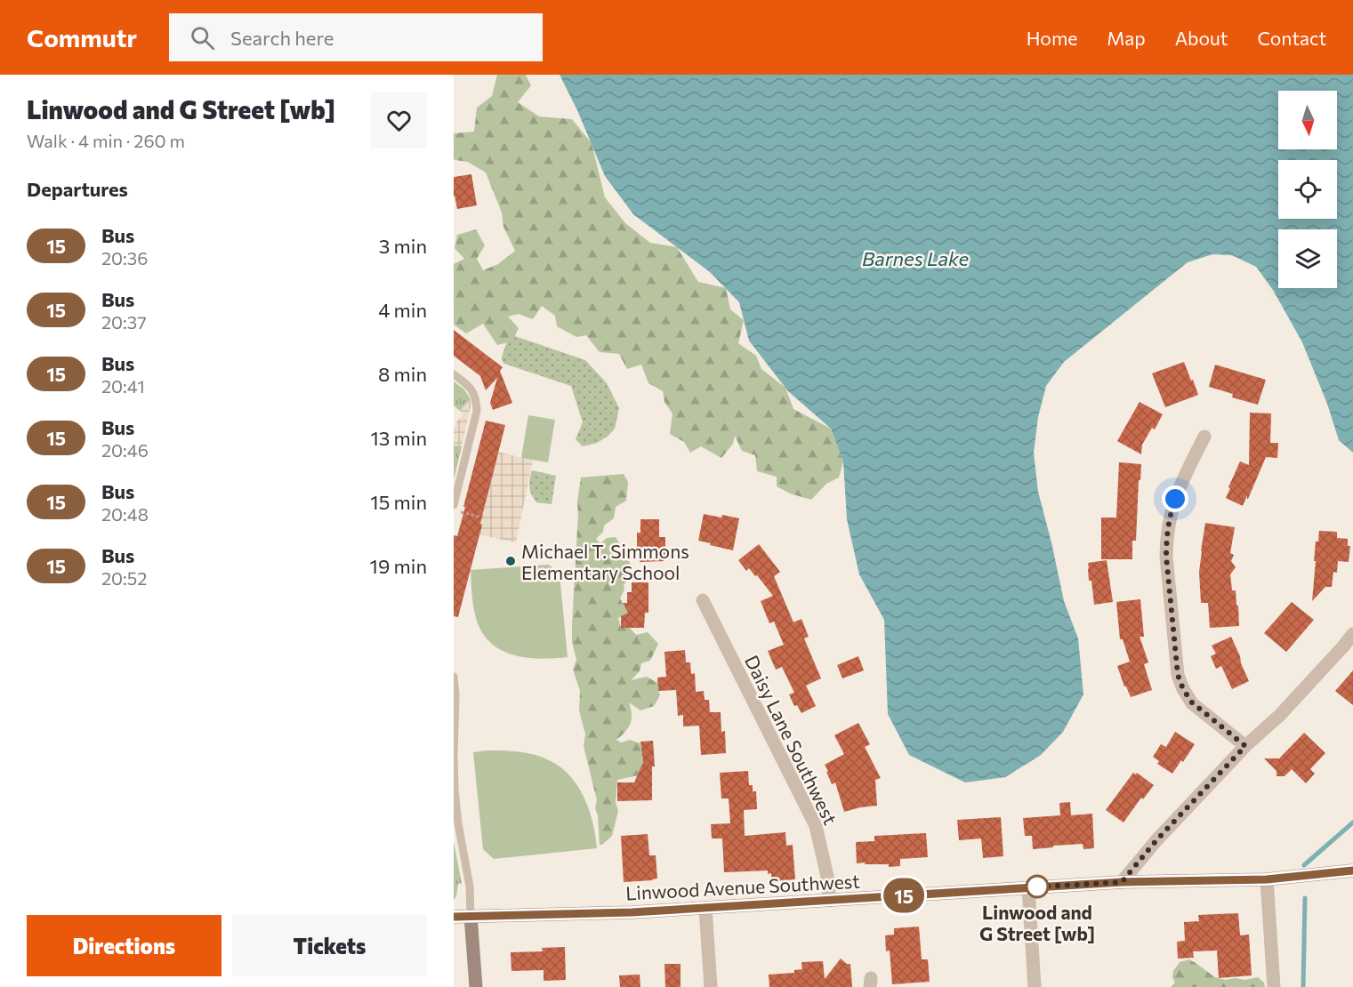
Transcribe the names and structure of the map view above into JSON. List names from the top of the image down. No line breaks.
{"streets":{"street":["Daisy Lane Southwest","Linwood Avenue Southwest"]},"crossings":[["Daisy Lane Southwest","Linwood Avenue Southwest"]],"water":["Barnes Lake"],"places":["Michael T. Simmons Elementary School","Linwood and G Street [wb]"],"lines":["bus line 15"],"north":"bottom","page":{"header":"Commutr","search":"Search here","nav":["Home","Map","About","Contact"],"heading":[["Linwood and G Street [wb]","Walk · 4 min · 260 m"],"Departures"],"on_map":"15","list":[{"mark":"15","name":"Bus","note":"20:36","value":"3 min"},{"mark":"15","name":"Bus","note":"20:37","value":"4 min"},{"mark":"15","name":"Bus","note":"20:41","value":"8 min"},{"mark":"15","name":"Bus","note":"20:46","value":"13 min"},{"mark":"15","name":"Bus","note":"20:48","value":"15 min"},{"mark":"15","name":"Bus","note":"20:52","value":"19 min"}],"buttons":["Directions","Tickets"]}}
